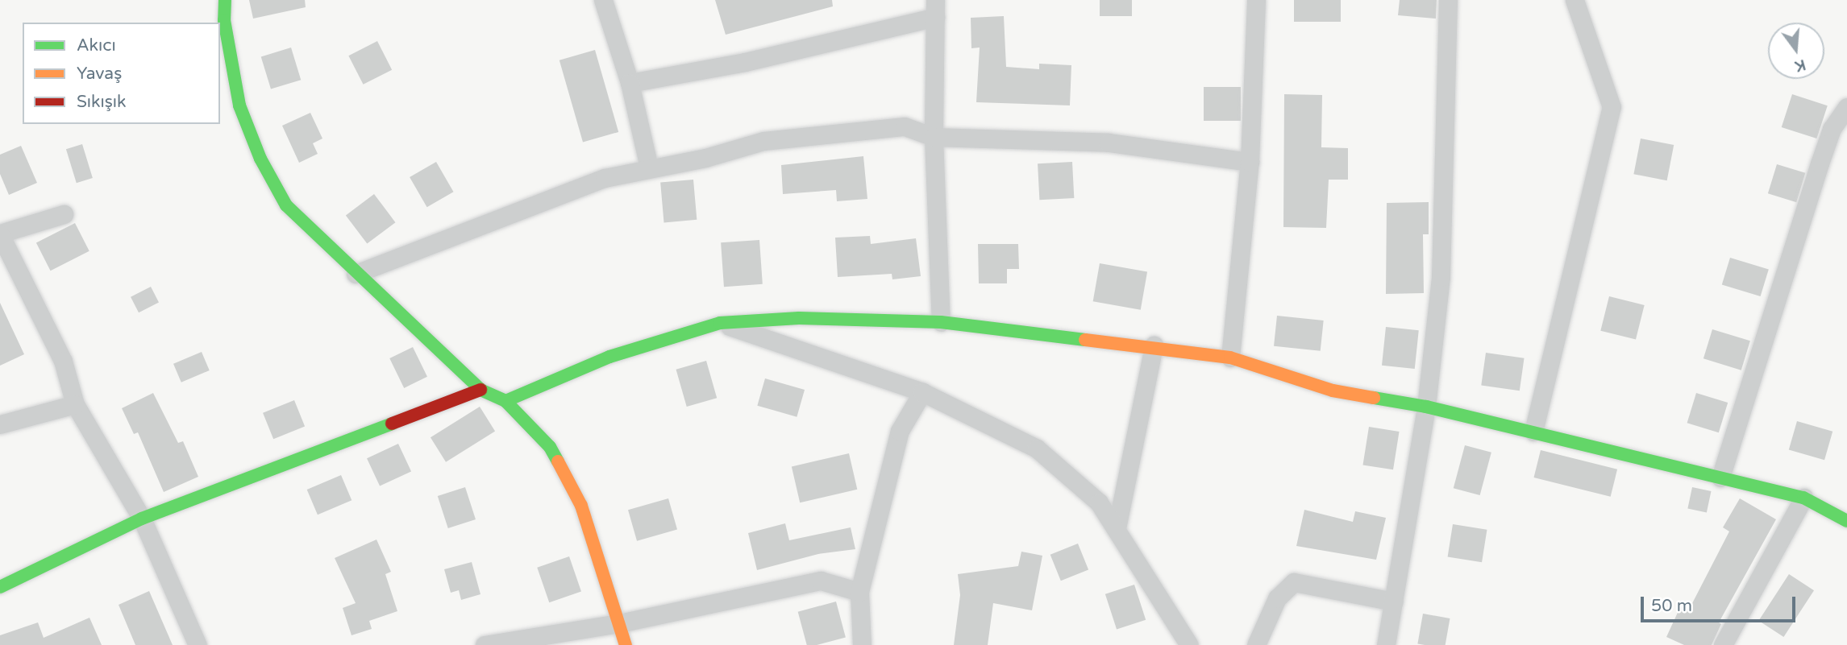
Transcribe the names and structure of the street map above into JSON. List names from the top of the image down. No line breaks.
{"legend":["Akıcı","Yavaş","Sıkışık"],"scale_bar":"50 m","north":"bottom"}
